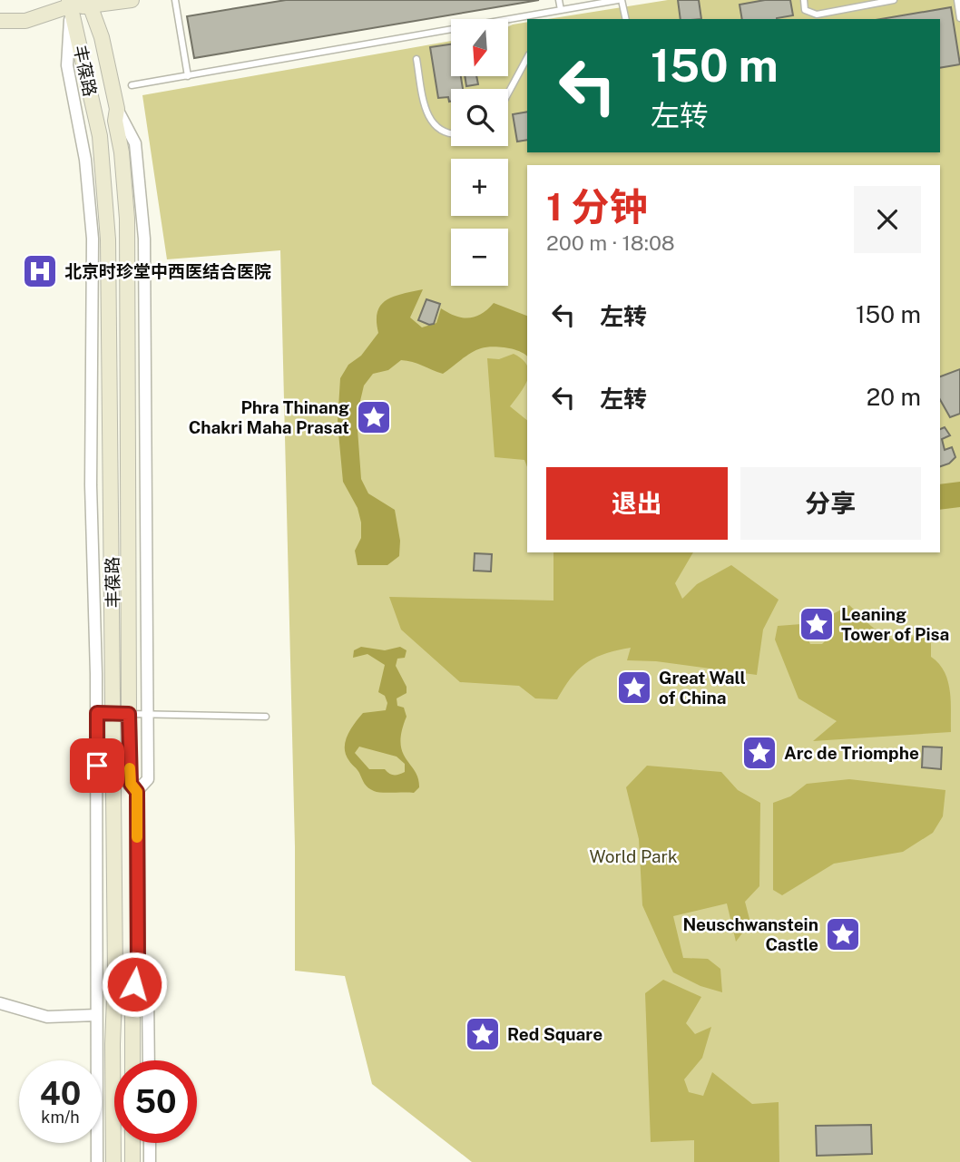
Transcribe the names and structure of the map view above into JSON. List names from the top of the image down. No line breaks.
{"streets":{"main road":["丰葆路"]},"parks":["World Park"],"places":{"hospital":["北京时珍堂中西医结合医院"],"place":["Phra Thinang Chakri Maha Prasat","Leaning Tower of Pisa","Great Wall of China","Arc de Triomphe","Neuschwanstein Castle","Red Square"]},"north":"bottom","page":{"map_buttons":["+","−"],"turn":["150 m","左转"],"heading":["1 分钟","200 m · 18:08"],"list":[{"name":"左转","value":"150 m"},{"name":"左转","value":"20 m"}],"buttons":["退出","分享"],"speed":"40 km/h","limit":"50"}}
